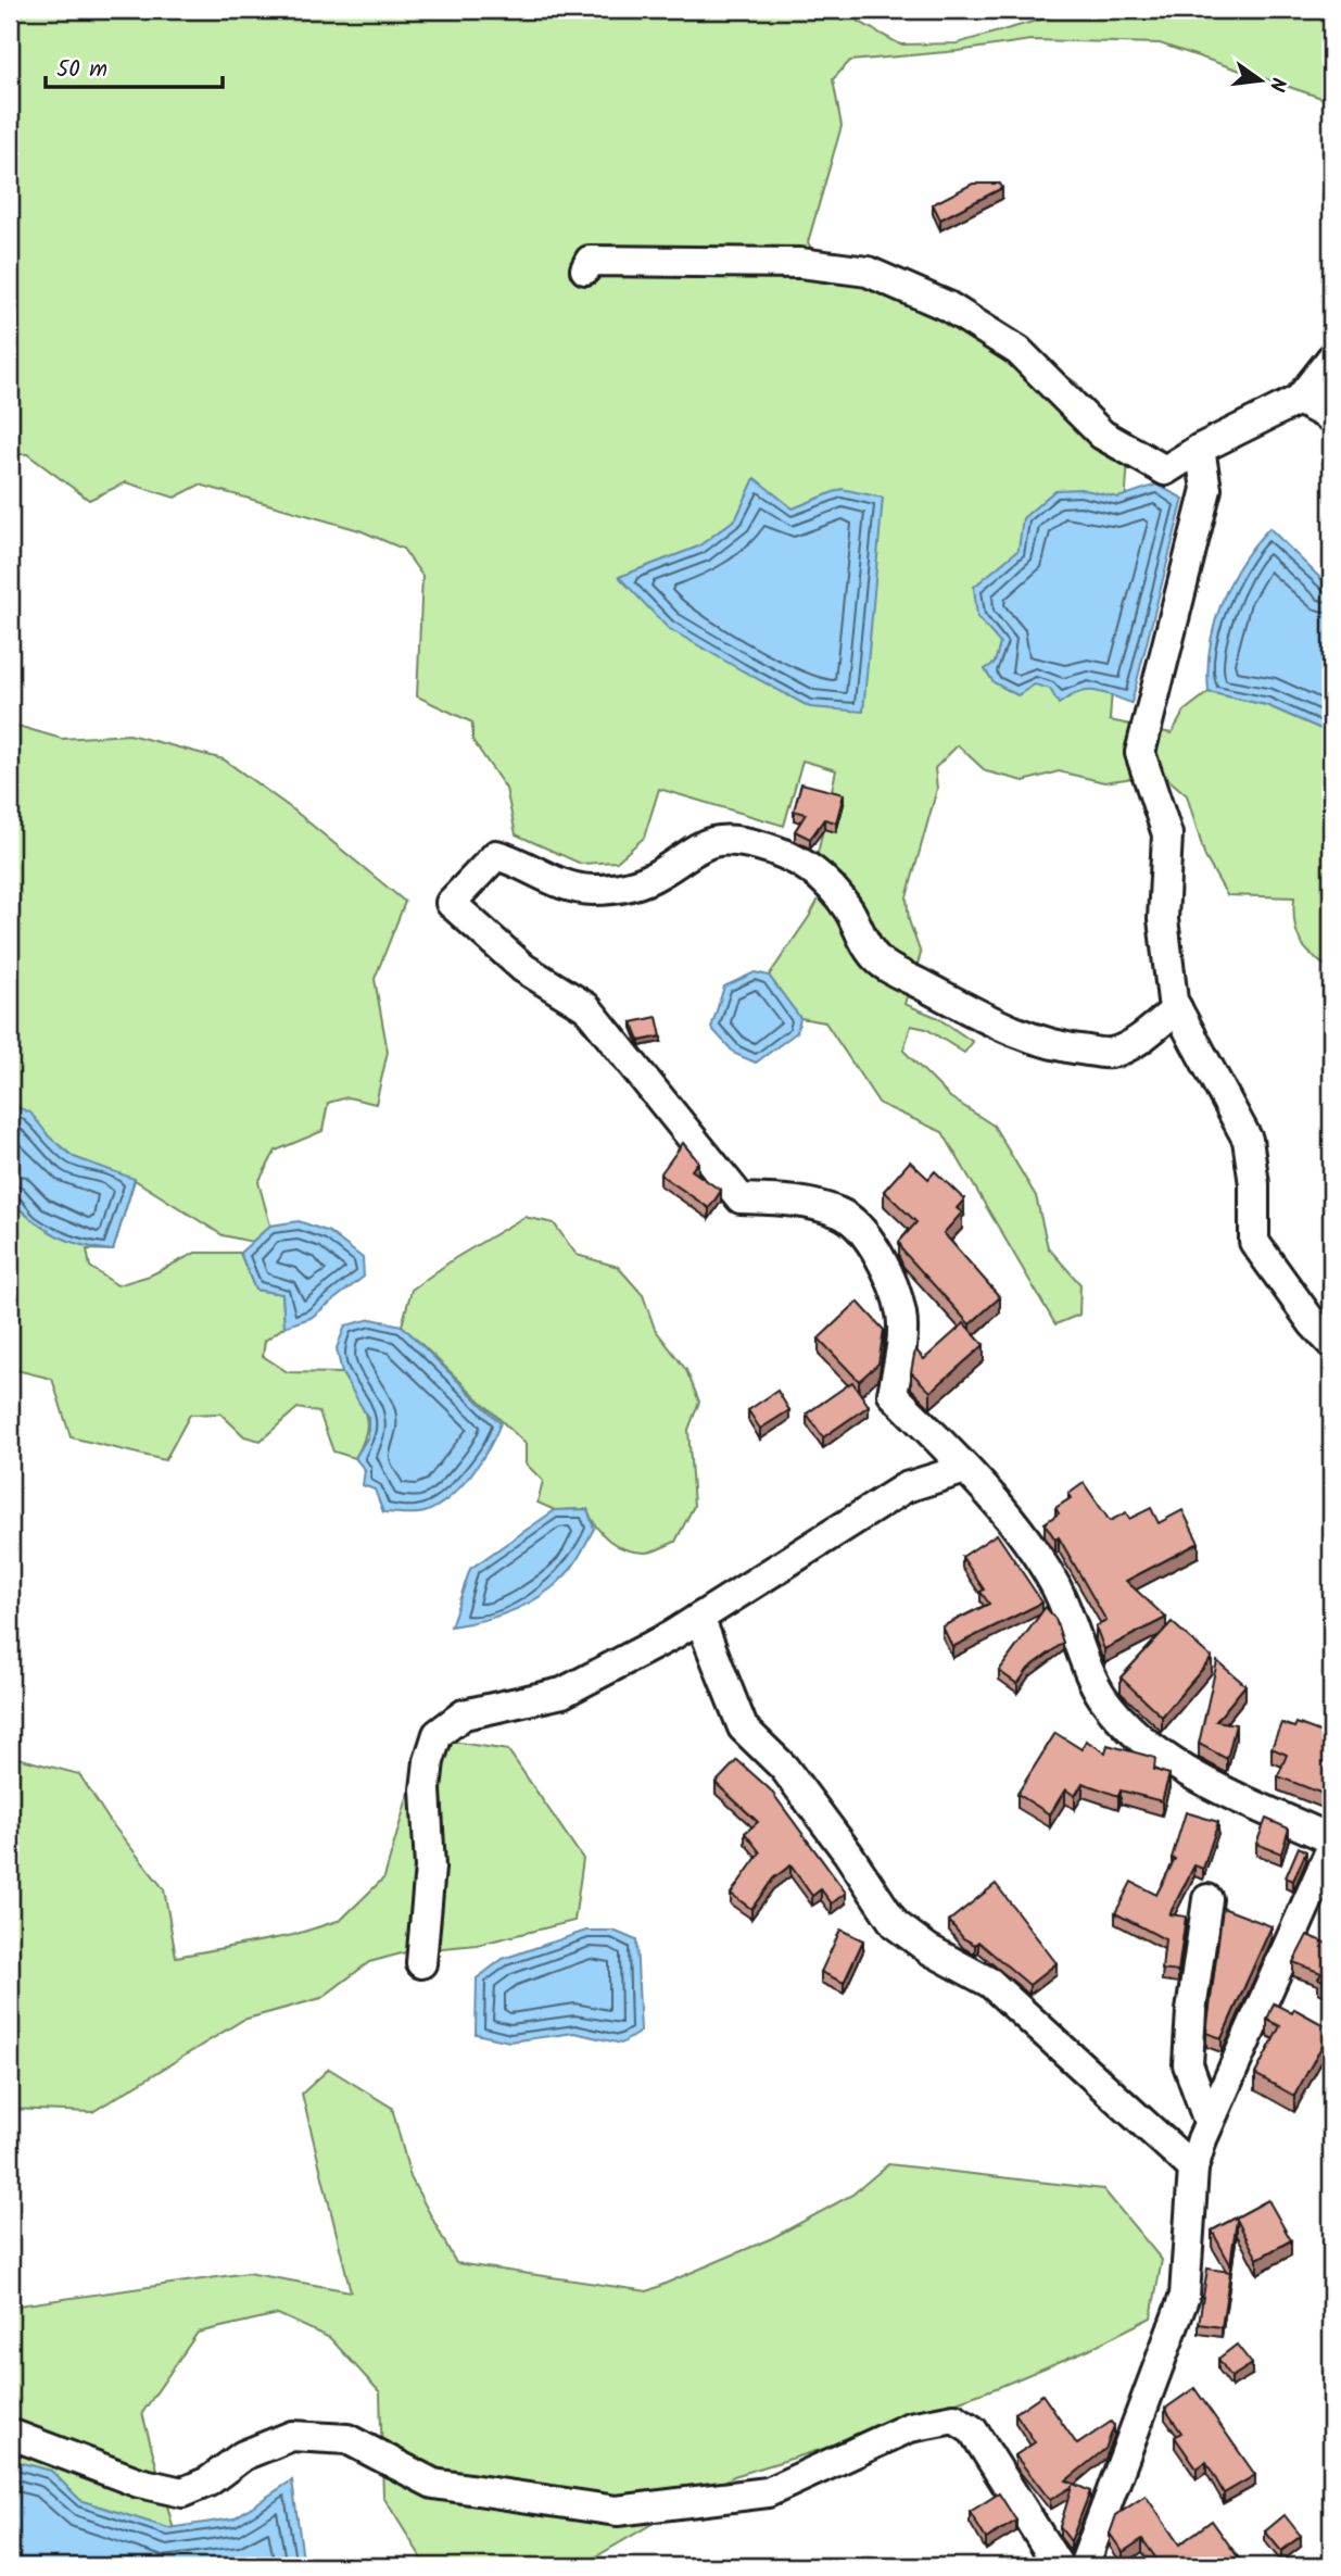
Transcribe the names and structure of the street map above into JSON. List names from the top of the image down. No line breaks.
{"scale_bar":"50 m","north":"right"}
